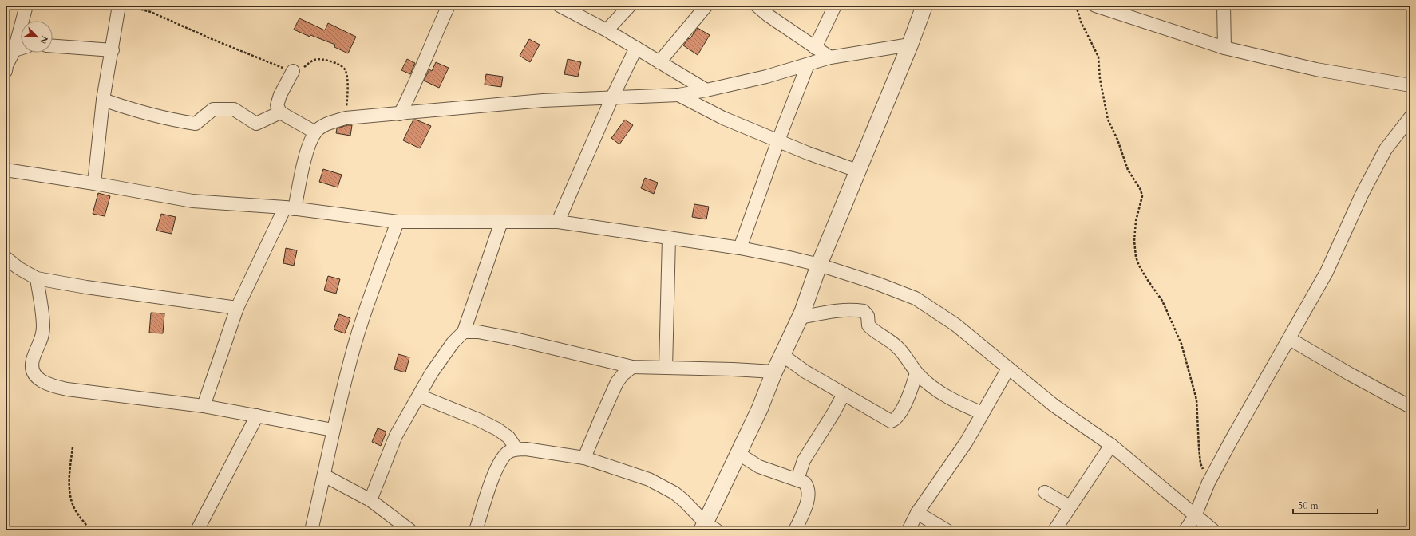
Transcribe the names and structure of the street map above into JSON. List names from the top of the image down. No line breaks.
{"scale_bar":"50 m","north":"bottom right"}
